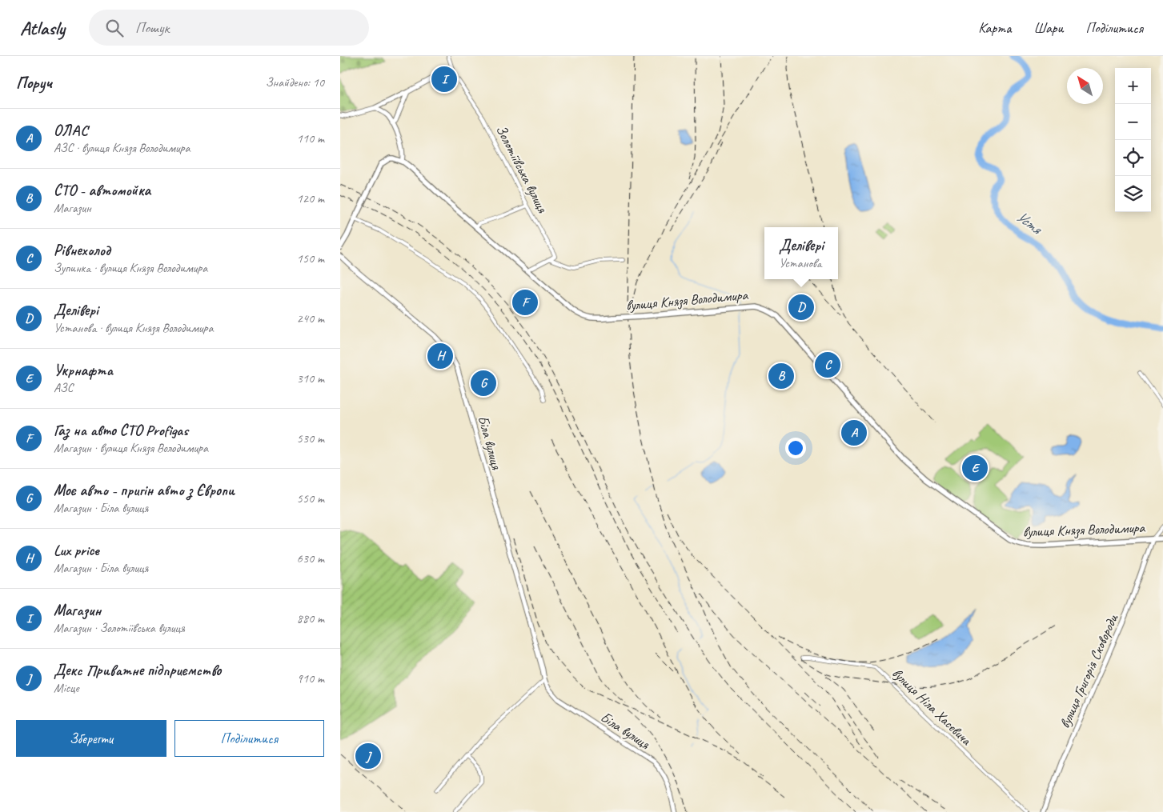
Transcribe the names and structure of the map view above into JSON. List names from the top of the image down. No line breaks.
{"streets":{"main road":["вулиця Князя Володимира"],"street":["Золотіївська вулиця","Біла вулиця","вулиця Григорія Сковороди","вулиця Ніла Хасевича"]},"crossings":[["вулиця Князя Володимира","вулиця Григорія Сковороди"]],"water":["Устя"],"north":"top left","page":{"header":"Atlasly","search":"Пошук","nav":["Карта","Шари","Поділитися"],"heading":["Поруч","Знайдено: 10"],"pins":["I","F","D","H","C","B","G","A","E","J"],"map_buttons":["+","−"],"list":[{"mark":"A","name":"ОЛАС","note":"АЗС · вулиця Князя Володимира","value":"110 m"},{"mark":"B","name":"СТО - автомойка","note":"Магазин","value":"120 m"},{"mark":"C","name":"Рівнехолод","note":"Зупинка · вулиця Князя Володимира","value":"150 m"},{"mark":"D","name":"Делівері","note":"Установа · вулиця Князя Володимира","value":"240 m"},{"mark":"E","name":"Укрнафта","note":"АЗС","value":"310 m"},{"mark":"F","name":"Газ на авто СТО Profigas","note":"Магазин · вулиця Князя Володимира","value":"530 m"},{"mark":"G","name":"Моє авто - пригін авто з Європи","note":"Магазин · Біла вулиця","value":"550 m"},{"mark":"H","name":"Lux price","note":"Магазин · Біла вулиця","value":"630 m"},{"mark":"I","name":"Магазин","note":"Магазин · Золотіївська вулиця","value":"880 m"},{"mark":"J","name":"Декс Приватне підприємство","note":"Місце","value":"910 m"}],"popup":["Делівері","Установа"],"buttons":["Зберегти","Поділитися"]}}
